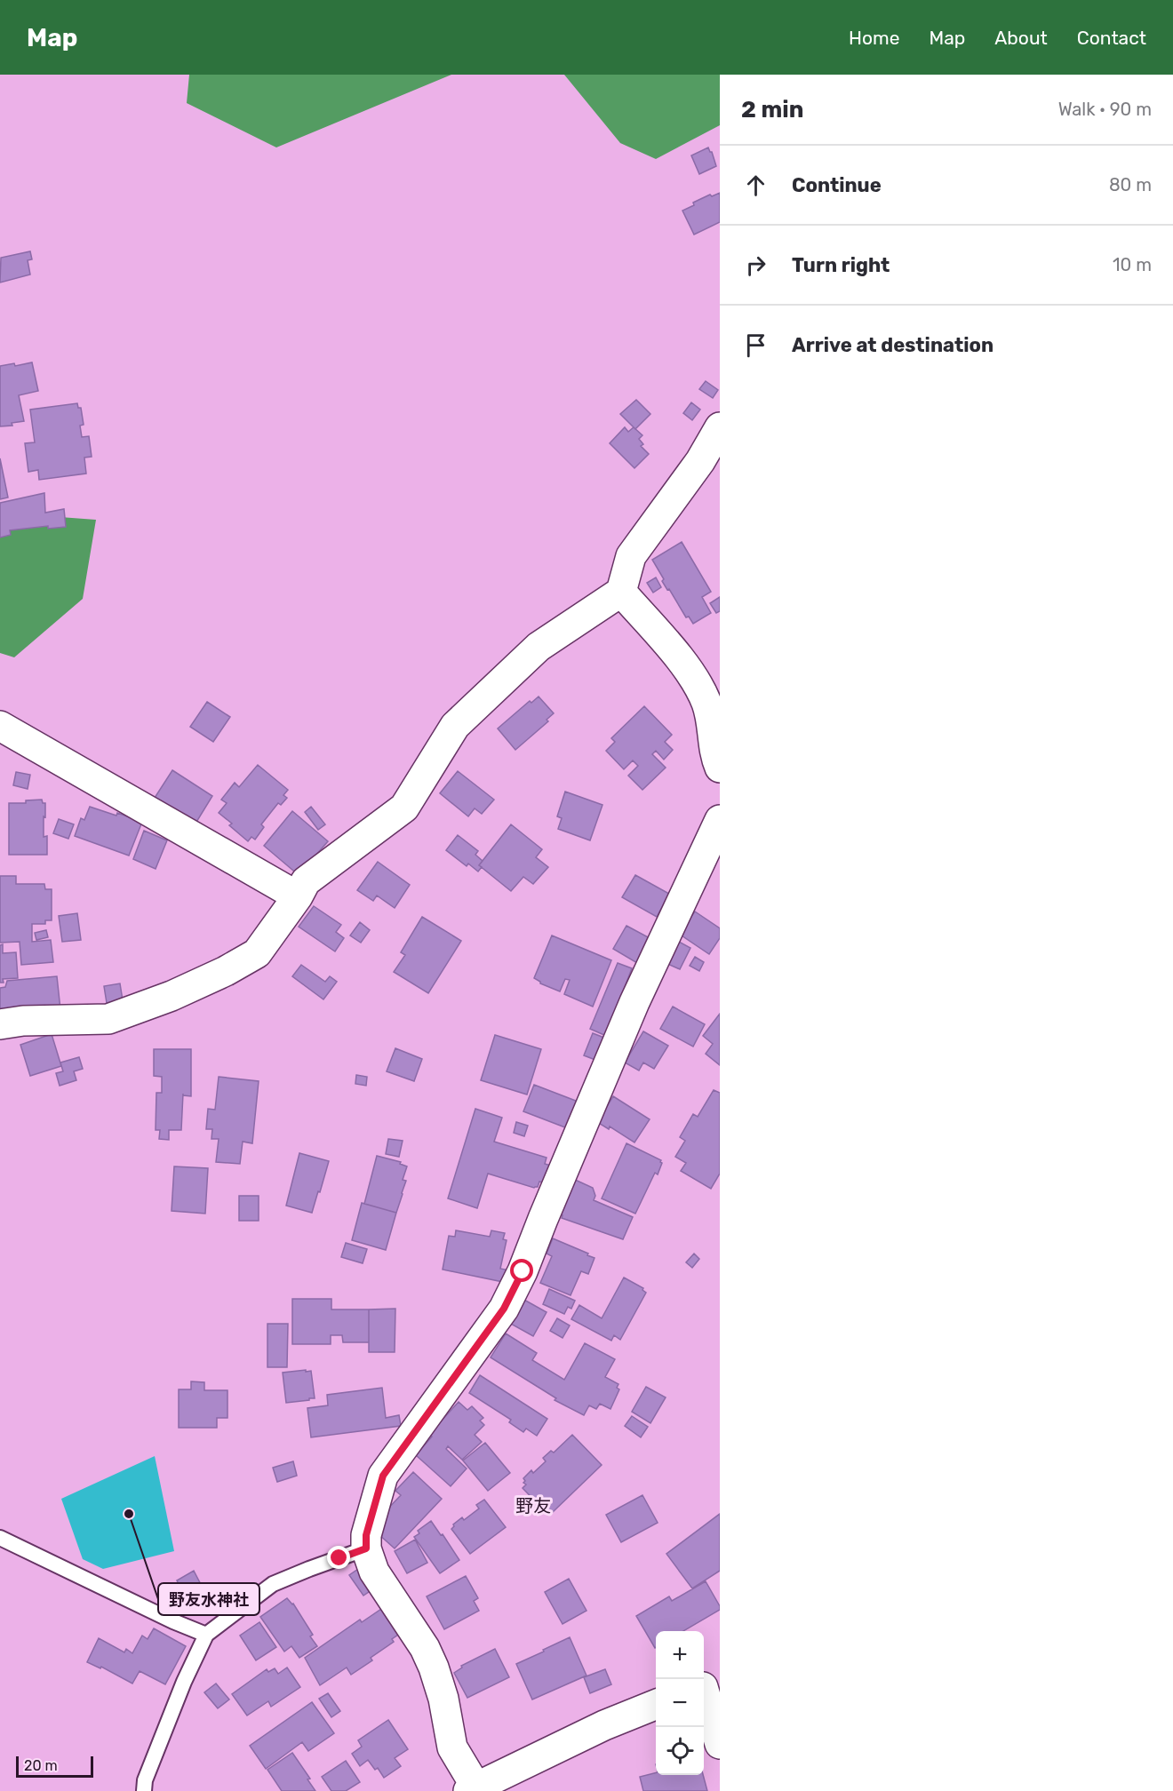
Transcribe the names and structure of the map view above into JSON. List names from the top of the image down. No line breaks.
{"districts":["野友"],"places":["野友水神社"],"scale_bar":"20 m","page":{"header":"Map","nav":["Home","Map","About","Contact"],"heading":["2 min","Walk · 90 m"],"list":[["Continue","80 m"],["Turn right","10 m"],"Arrive at destination"],"map_buttons":["+","−"],"scale":"20 m"}}
